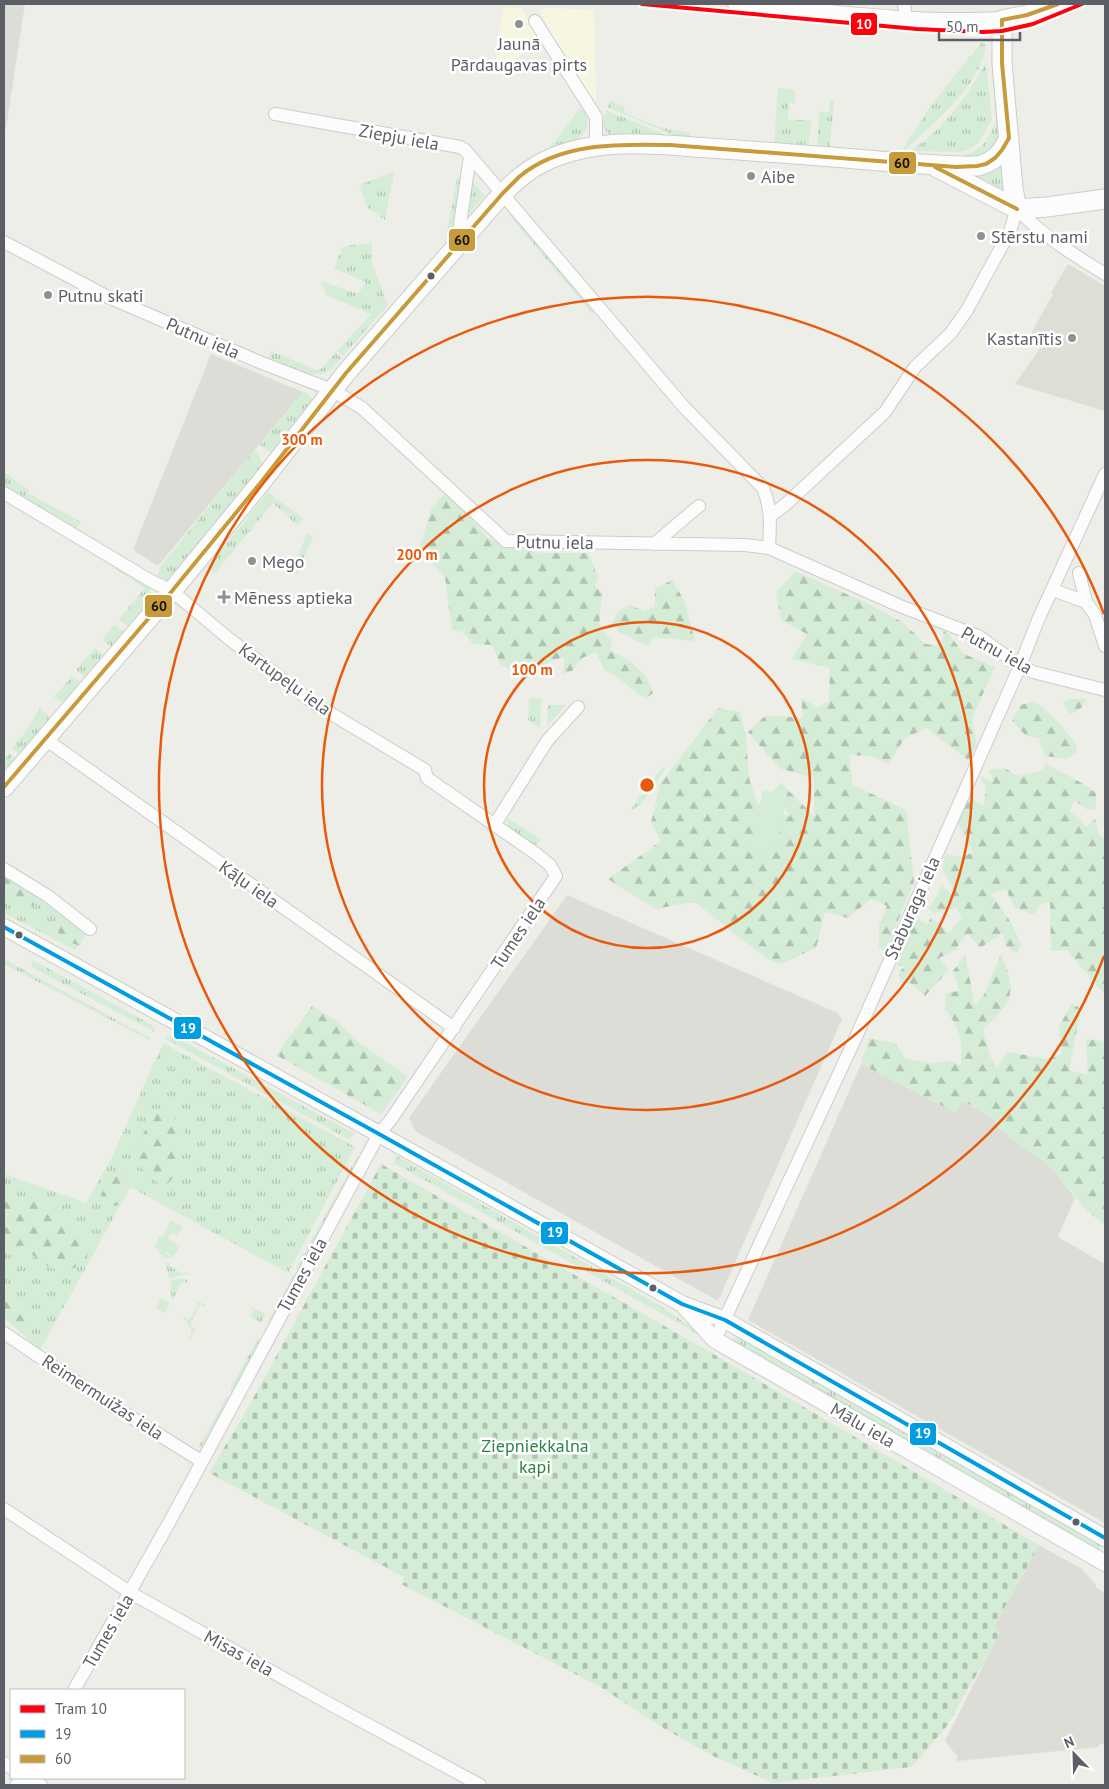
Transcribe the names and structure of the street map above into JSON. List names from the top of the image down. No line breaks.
{"streets":{"street":["Ziepju iela","Putnu iela","Kartupeļu iela","Kāļu iela","Staburaga iela","Tumes iela","Reimermuižas iela","Mālu iela","Misas iela"]},"crossings":[["Putnu iela","Staburaga iela"],["Kartupeļu iela","Tumes iela"],["Kāļu iela","Tumes iela"],["Staburaga iela","Mālu iela"],["Tumes iela","Reimermuižas iela"],["Tumes iela","Mālu iela"],["Tumes iela","Misas iela"]],"parks":["Ziepniekkalna kapi"],"places":{"other":["Jaunā Pārdaugavas pirts","Aibe","Stērstu nami","Putnu skati","Kastanītis","Mego"],"health":["Mēness aptieka"]},"lines":["tram line 10","transit line 60","transit line 19"],"legend":["Tram 10","19","60"],"scale_bar":"50 m","north":"top left","rings":["300 m","200 m","100 m"]}
